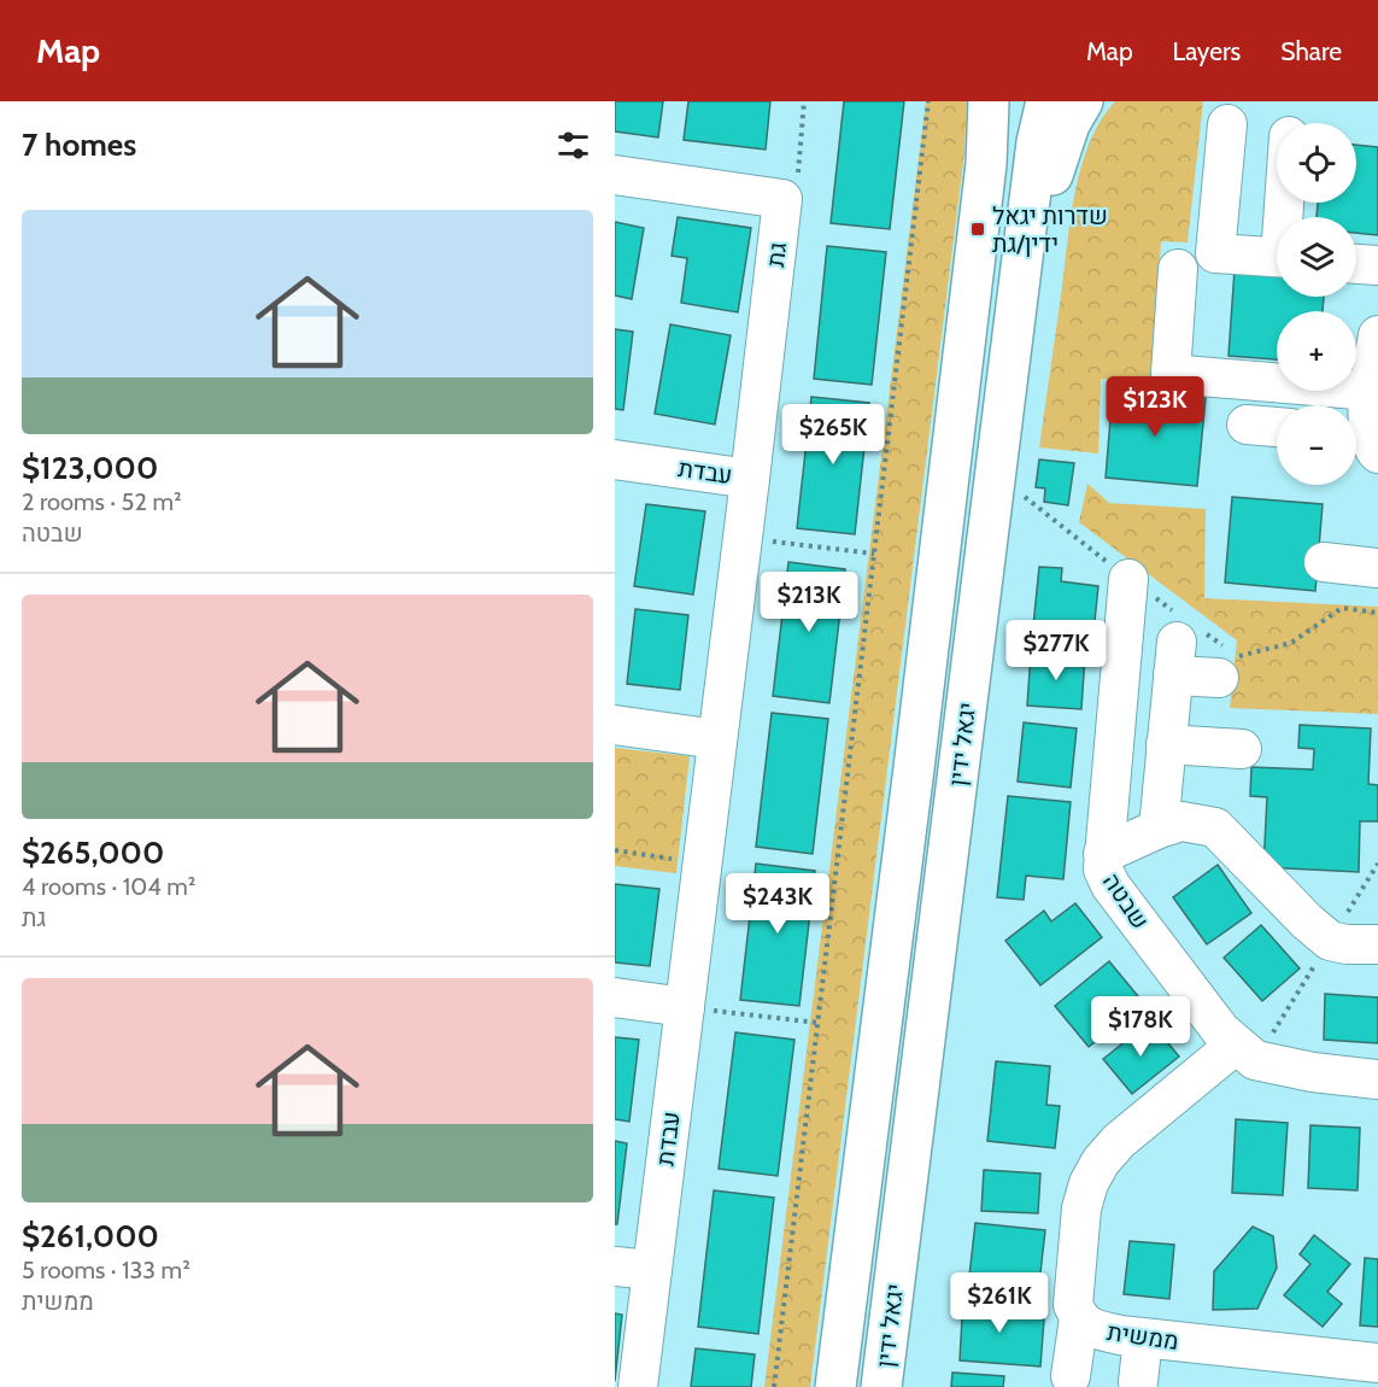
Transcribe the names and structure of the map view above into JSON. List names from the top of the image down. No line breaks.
{"streets":{"main road":["יגאל ידין"],"street":["גת","עבדת","שבטה","ממשית"]},"crossings":[["גת","עבדת"],["שבטה","ממשית"]],"places":{"transit":["שדרות יגאל ידין/גת"]},"page":{"header":"Map","nav":["Map","Layers","Share"],"heading":"7 homes","map_buttons":["+","−"],"list":[{"name":"$123,000","note":"2 rooms · 52 m² · שבטה"},{"name":"$265,000","note":"4 rooms · 104 m² · גת"},{"name":"$261,000","note":"5 rooms · 133 m² · ממשית"}],"price":["$123K","$265K","$213K","$277K","$243K","$178K","$261K"]}}
